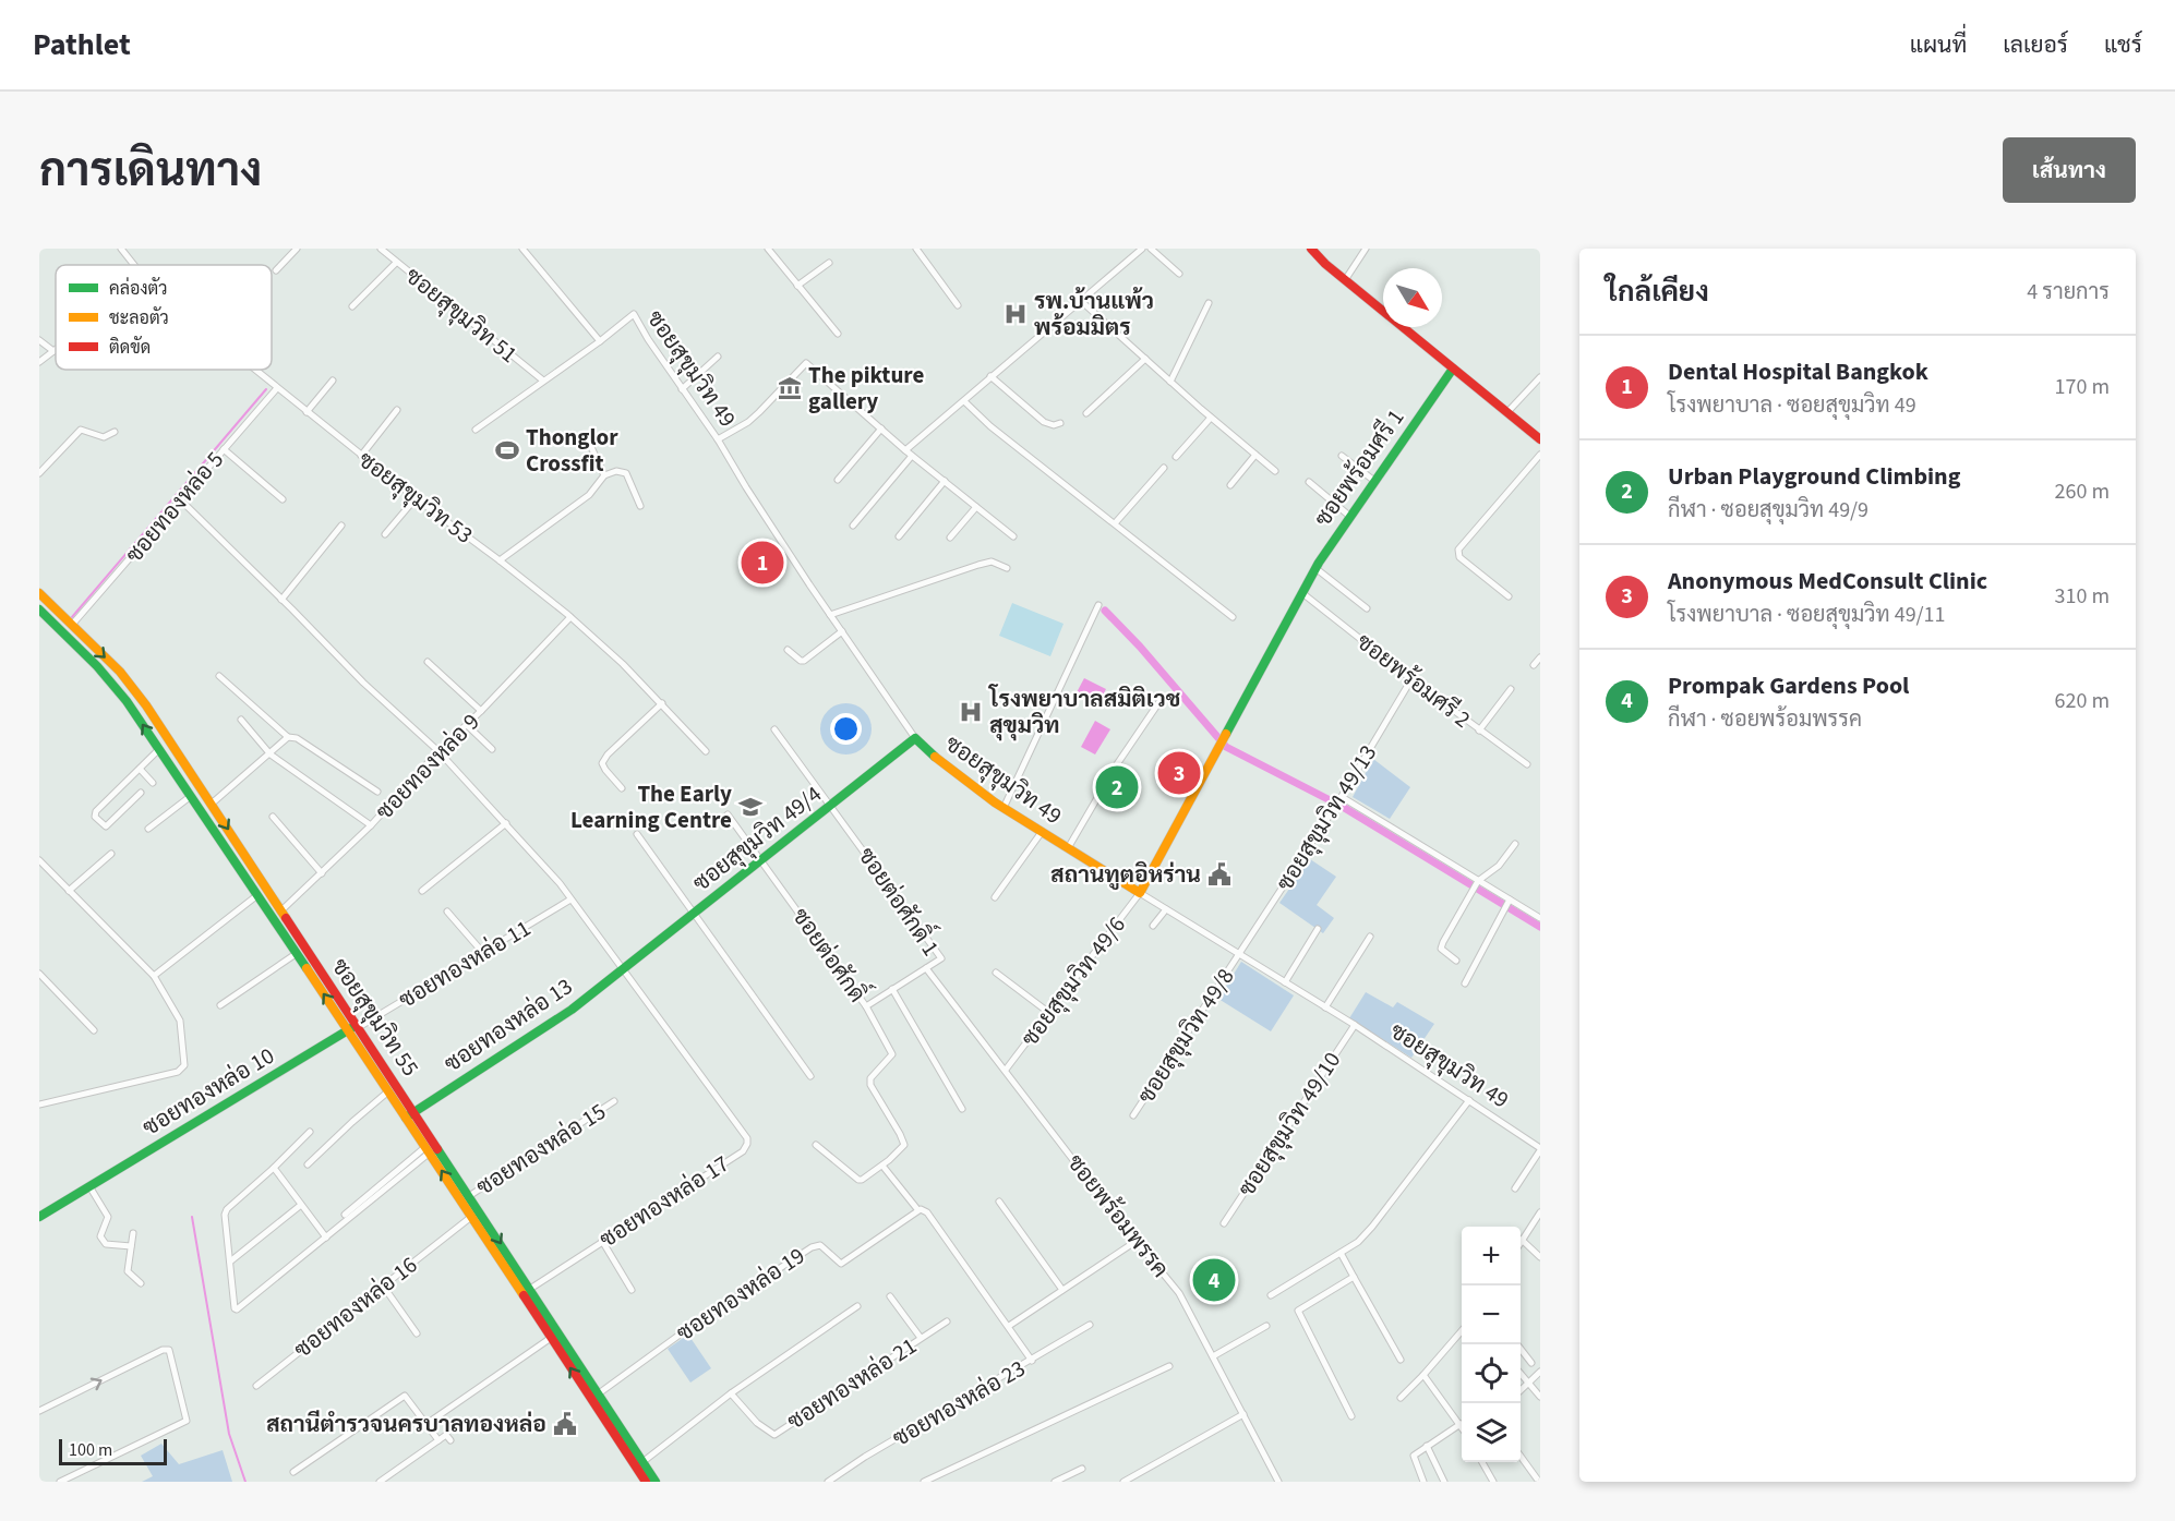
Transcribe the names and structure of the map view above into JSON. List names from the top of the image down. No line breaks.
{"streets":{"street":["ซอยสุขุมวิท 51","ซอยสุขุมวิท 49","ซอยพร้อมศรี 1","ซอยสุขุมวิท 53","ซอยทองหล่อ 5","ซอยพร้อมศรี 2","ซอยทองหล่อ 9","ซอยสุขุมวิท 49/13","ซอยสุขุมวิท 49/4","ซอยต่อศักดิ์ 1","ซอยต่อศักดิ์","ซอยทองหล่อ 11","ซอยสุขุมวิท 49/6","ซอยสุขุมวิท 55","ซอยทองหล่อ 13","ซอยสุขุมวิท 49/8","ซอยทองหล่อ 10","ซอยสุขุมวิท 49/10","ซอยทองหล่อ 15","ซอยทองหล่อ 17","ซอยพร้อมพรรค","ซอยทองหล่อ 19","ซอยทองหล่อ 16","ซอยทองหล่อ 21","ซอยทองหล่อ 23"]},"crossings":[["ซอยสุขุมวิท 49","ซอยพร้อมศรี 1"],["ซอยสุขุมวิท 49","ซอยสุขุมวิท 49/13"],["ซอยสุขุมวิท 49","ซอยสุขุมวิท 49/4"],["ซอยสุขุมวิท 49","ซอยสุขุมวิท 49/6"],["ซอยสุขุมวิท 49","ซอยสุขุมวิท 49/8"],["ซอยสุขุมวิท 49","ซอยสุขุมวิท 49/10"],["ซอยพร้อมศรี 1","ซอยพร้อมศรี 2"],["ซอยพร้อมศรี 1","ซอยสุขุมวิท 49/6"],["ซอยสุขุมวิท 53","ซอยทองหล่อ 5"],["ซอยสุขุมวิท 53","ซอยทองหล่อ 9"],["ซอยทองหล่อ 5","ซอยสุขุมวิท 55"],["ซอยพร้อมศรี 2","ซอยสุขุมวิท 49/13"],["ซอยทองหล่อ 9","ซอยสุขุมวิท 55"],["ซอยสุขุมวิท 49/13","ซอยสุขุมวิท 49/8"],["ซอยสุขุมวิท 49/4","ซอยต่อศักดิ์ 1"],["ซอยสุขุมวิท 49/4","ซอยต่อศักดิ์"],["ซอยสุขุมวิท 49/4","ซอยทองหล่อ 13"],["ซอยสุขุมวิท 49/4","ซอยทองหล่อ 17"],["ซอยต่อศักดิ์ 1","ซอยต่อศักดิ์"],["ซอยต่อศักดิ์ 1","ซอยพร้อมพรรค"],["ซอยทองหล่อ 11","ซอยสุขุมวิท 55"],["ซอยสุขุมวิท 49/6","ซอยพร้อมพรรค"],["ซอยสุขุมวิท 55","ซอยทองหล่อ 13"],["ซอยสุขุมวิท 55","ซอยทองหล่อ 10"],["ซอยสุขุมวิท 55","ซอยทองหล่อ 15"],["ซอยสุขุมวิท 55","ซอยทองหล่อ 17"],["ซอยสุขุมวิท 55","ซอยทองหล่อ 19"],["ซอยสุขุมวิท 55","ซอยทองหล่อ 16"],["ซอยทองหล่อ 13","ซอยทองหล่อ 17"]],"places":{"hospital":["รพ.บ้านแพ้ว พร้อมมิตร","โรงพยาบาลสมิติเวช สุขุมวิท"],"museum":["The pikture gallery"],"sports":["Thonglor Crossfit"],"school or university":["The Early Learning Centre"],"public building":["สถานทูตอิหร่าน","สถานีตำรวจนครบาลทองหล่อ"]},"legend":["คล่องตัว","ชะลอตัว","ติดขัด"],"scale_bar":"100 m","north":"bottom right","page":{"header":"Pathlet","nav":["แผนที่","เลเยอร์","แชร์"],"title":"การเดินทาง","buttons":"เส้นทาง","heading":["ใกล้เคียง","4 รายการ"],"list":[{"mark":"1","name":"Dental Hospital Bangkok","note":"โรงพยาบาล · ซอยสุขุมวิท 49","value":"170 m"},{"mark":"2","name":"Urban Playground Climbing","note":"กีฬา · ซอยสุขุมวิท 49/9","value":"260 m"},{"mark":"3","name":"Anonymous MedConsult Clinic","note":"โรงพยาบาล · ซอยสุขุมวิท 49/11","value":"310 m"},{"mark":"4","name":"Prompak Gardens Pool","note":"กีฬา · ซอยพร้อมพรรค","value":"620 m"}],"pins":["1","3","2","4"],"map_buttons":["+","−"],"scale":"100 m"}}
